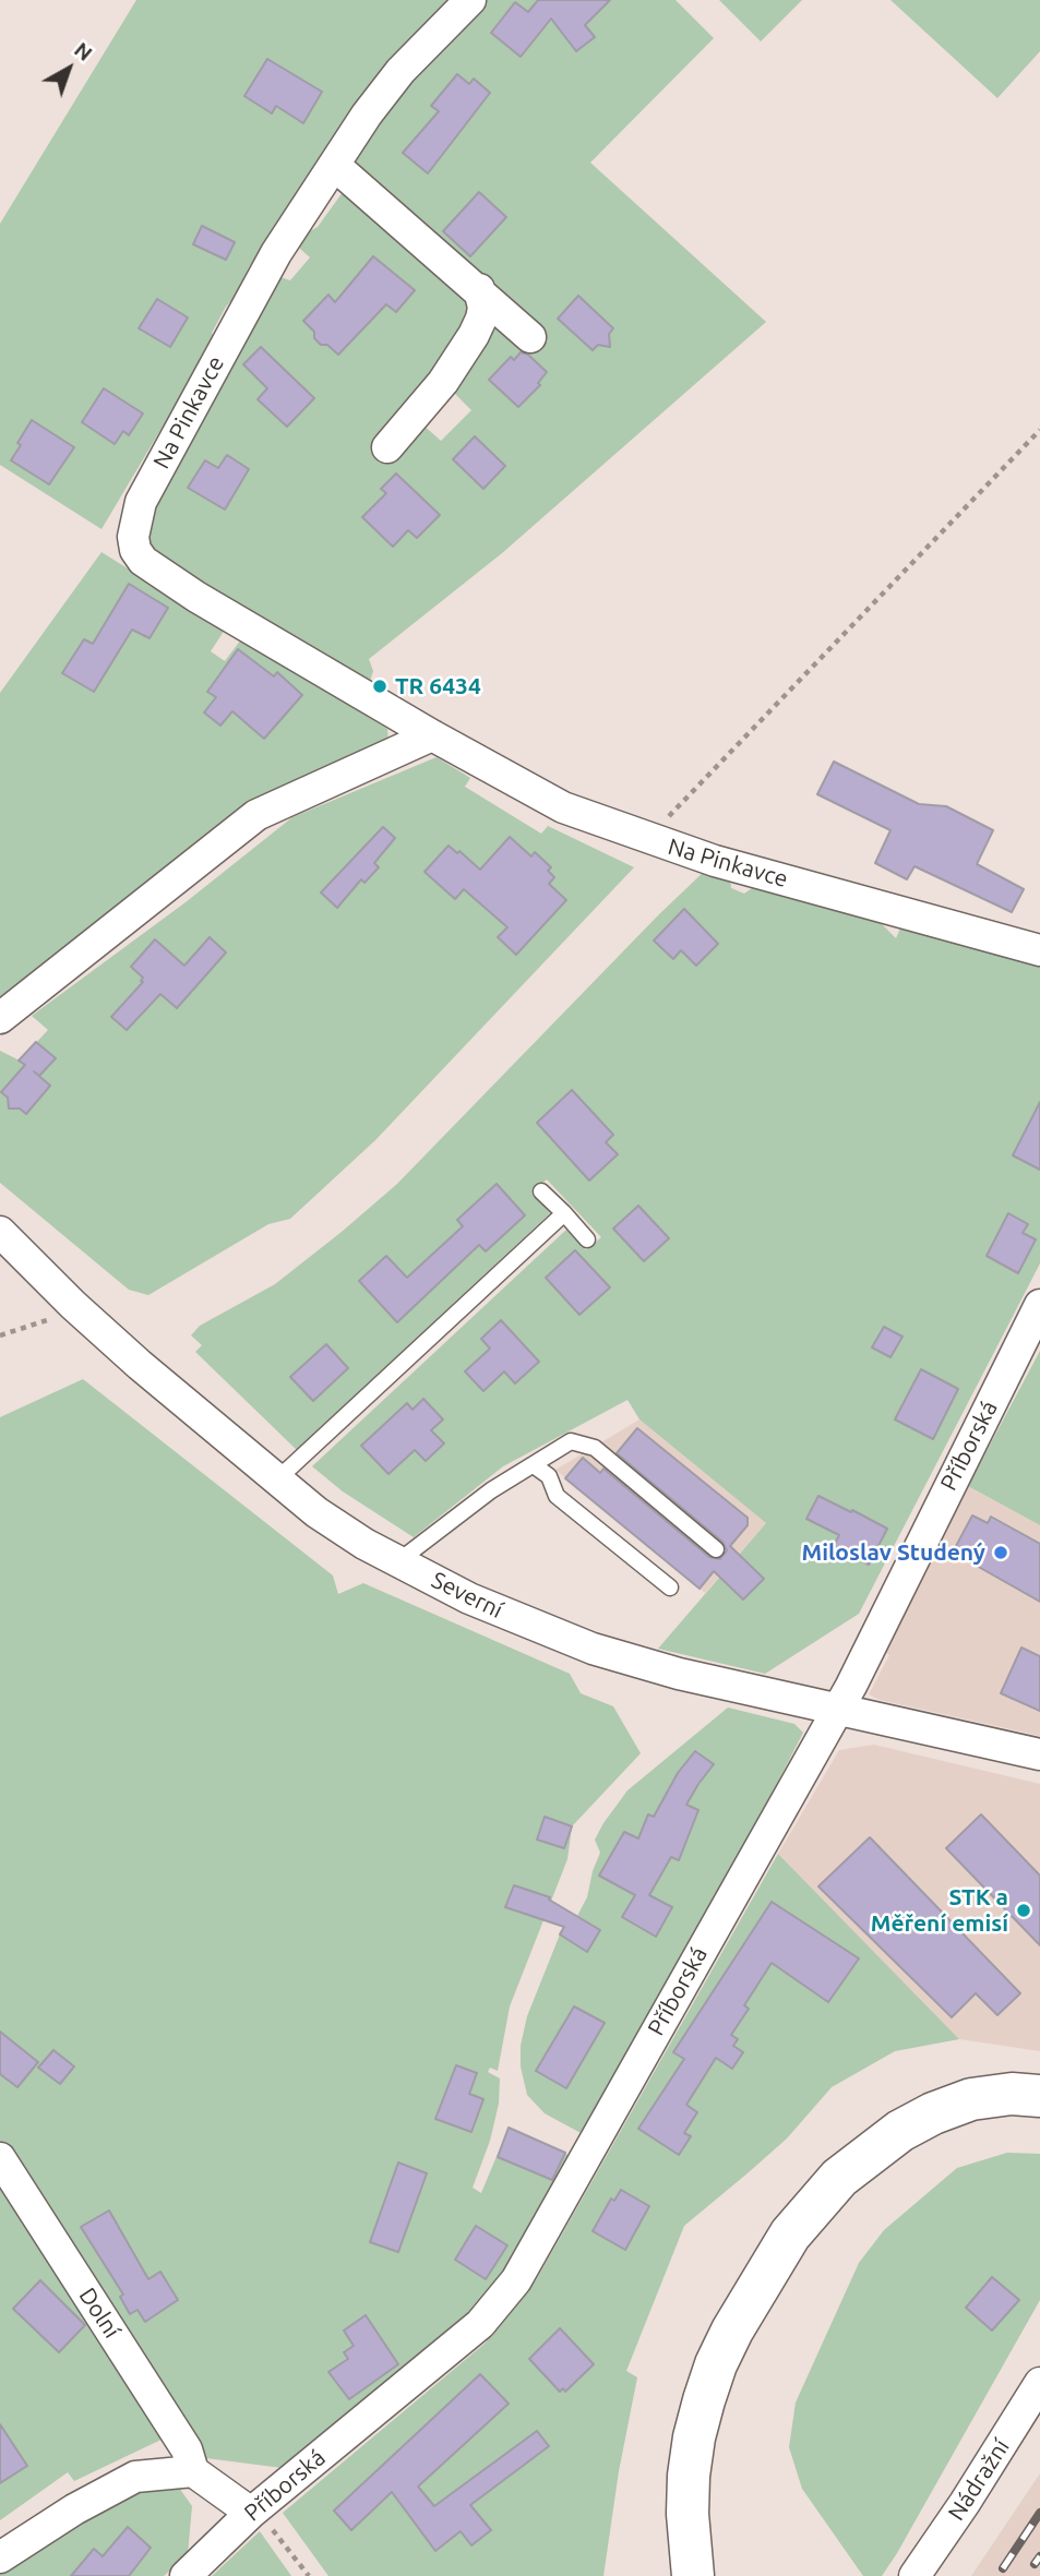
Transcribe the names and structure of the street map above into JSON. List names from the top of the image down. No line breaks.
{"streets":{"street":["Na Pinkavce","Příborská","Severní","Dolní","Nádražní"]},"crossings":[["Příborská","Severní"]],"places":["TR 6434","Miloslav Studený","STK a Měření emisí"],"north":"top right"}
